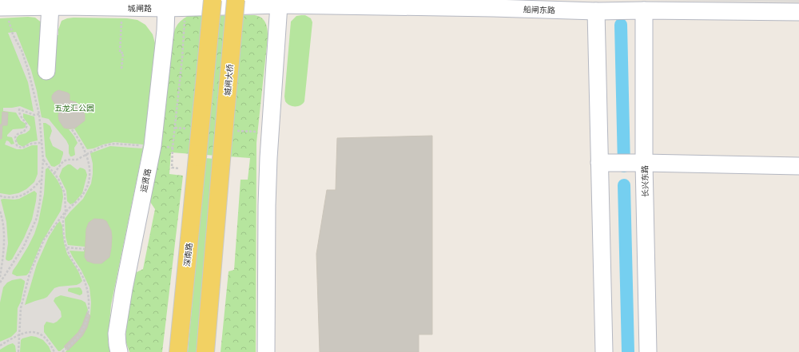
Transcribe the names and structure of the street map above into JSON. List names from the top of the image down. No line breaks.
{"streets":{"main road":["城闸大桥","深南路"],"street":["城闸路","船闸东路","运贤路","长兴东路"]},"crossings":[["城闸路","船闸东路"],["城闸路","运贤路"],["船闸东路","长兴东路"]],"parks":["五龙汇公园"]}
